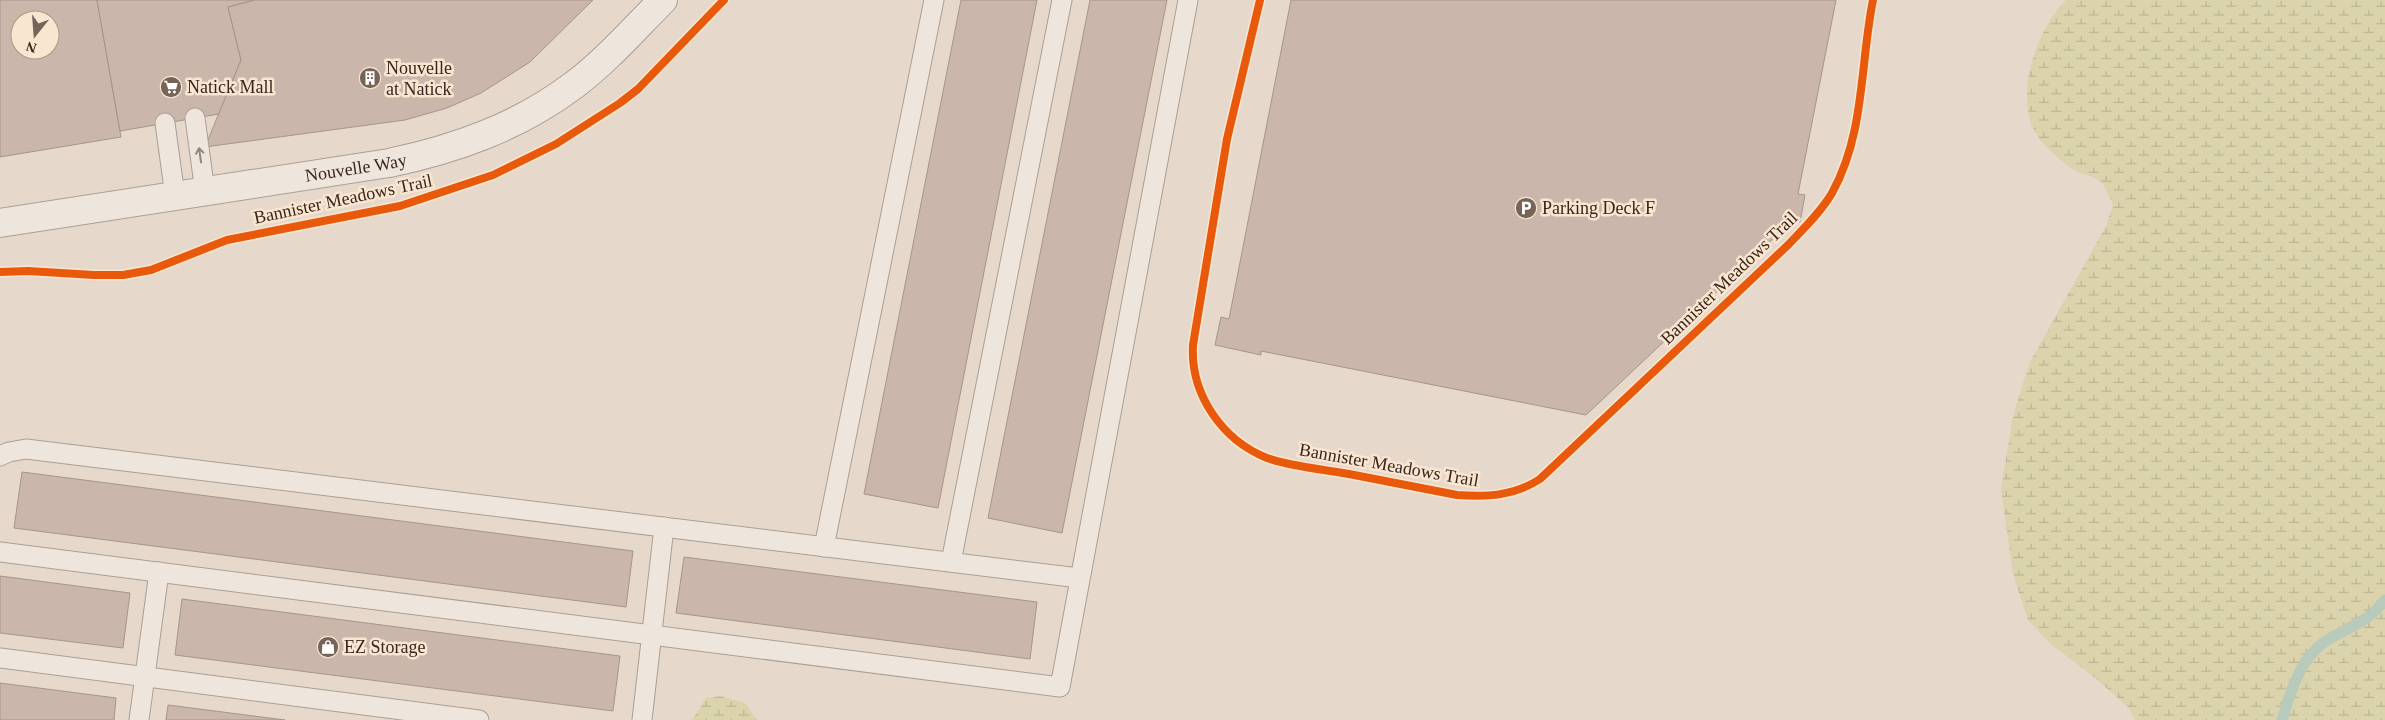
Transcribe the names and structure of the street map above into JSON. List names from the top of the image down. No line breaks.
{"streets":{"street":["Nouvelle Way"],"cycle path":["Bannister Meadows Trail"]},"places":{"building":["Nouvelle at Natick"],"supermarket":["Natick Mall"],"parking":["Parking Deck F"],"shop":["EZ Storage"]},"north":"bottom"}
